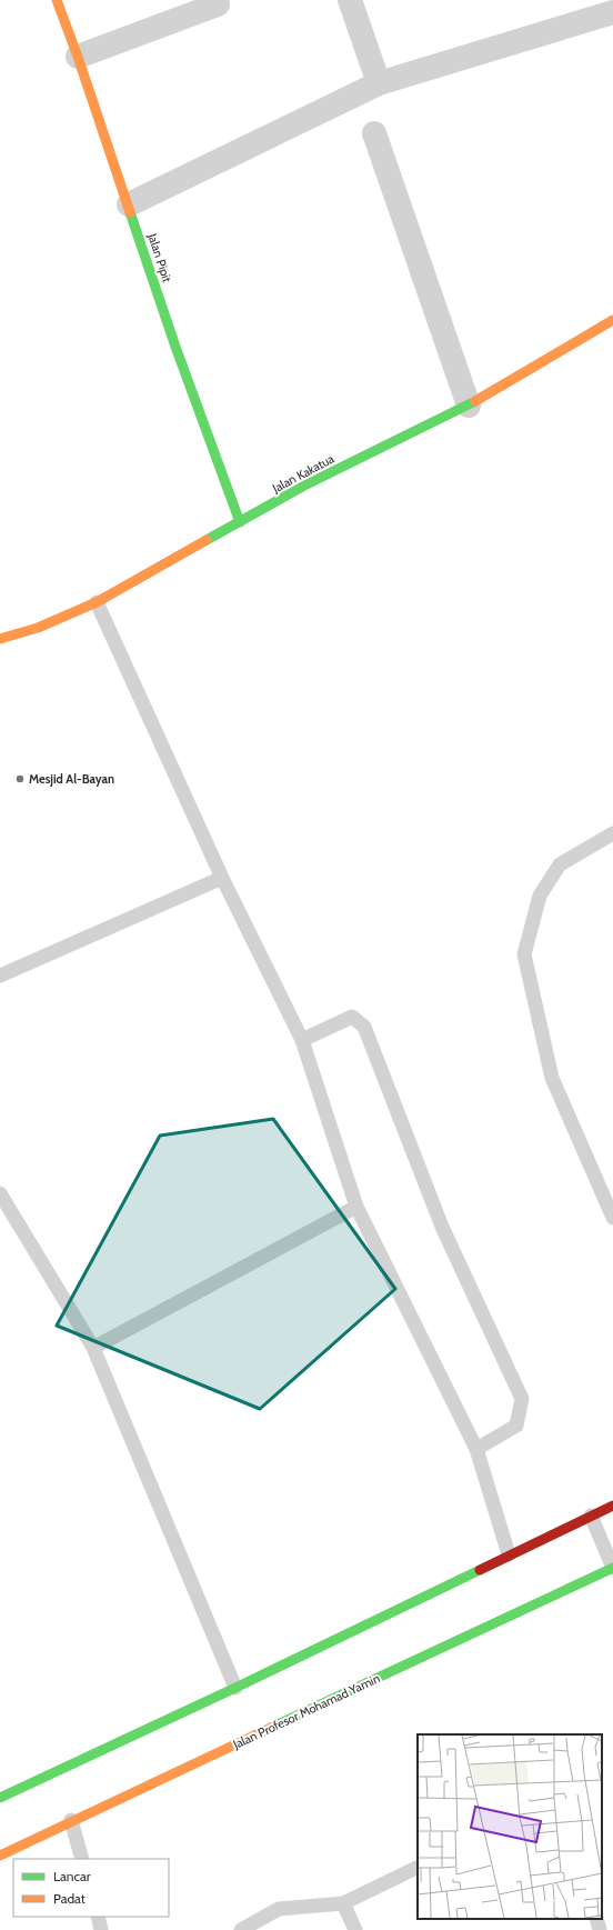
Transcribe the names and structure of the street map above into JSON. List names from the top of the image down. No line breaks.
{"streets":{"main road":["Jalan Pipit","Jalan Kakatua","Jalan Profesor Mohamad Yamin"]},"crossings":[["Jalan Pipit","Jalan Kakatua"]],"places":["Mesjid Al-Bayan"],"legend":["Lancar","Padat"]}
